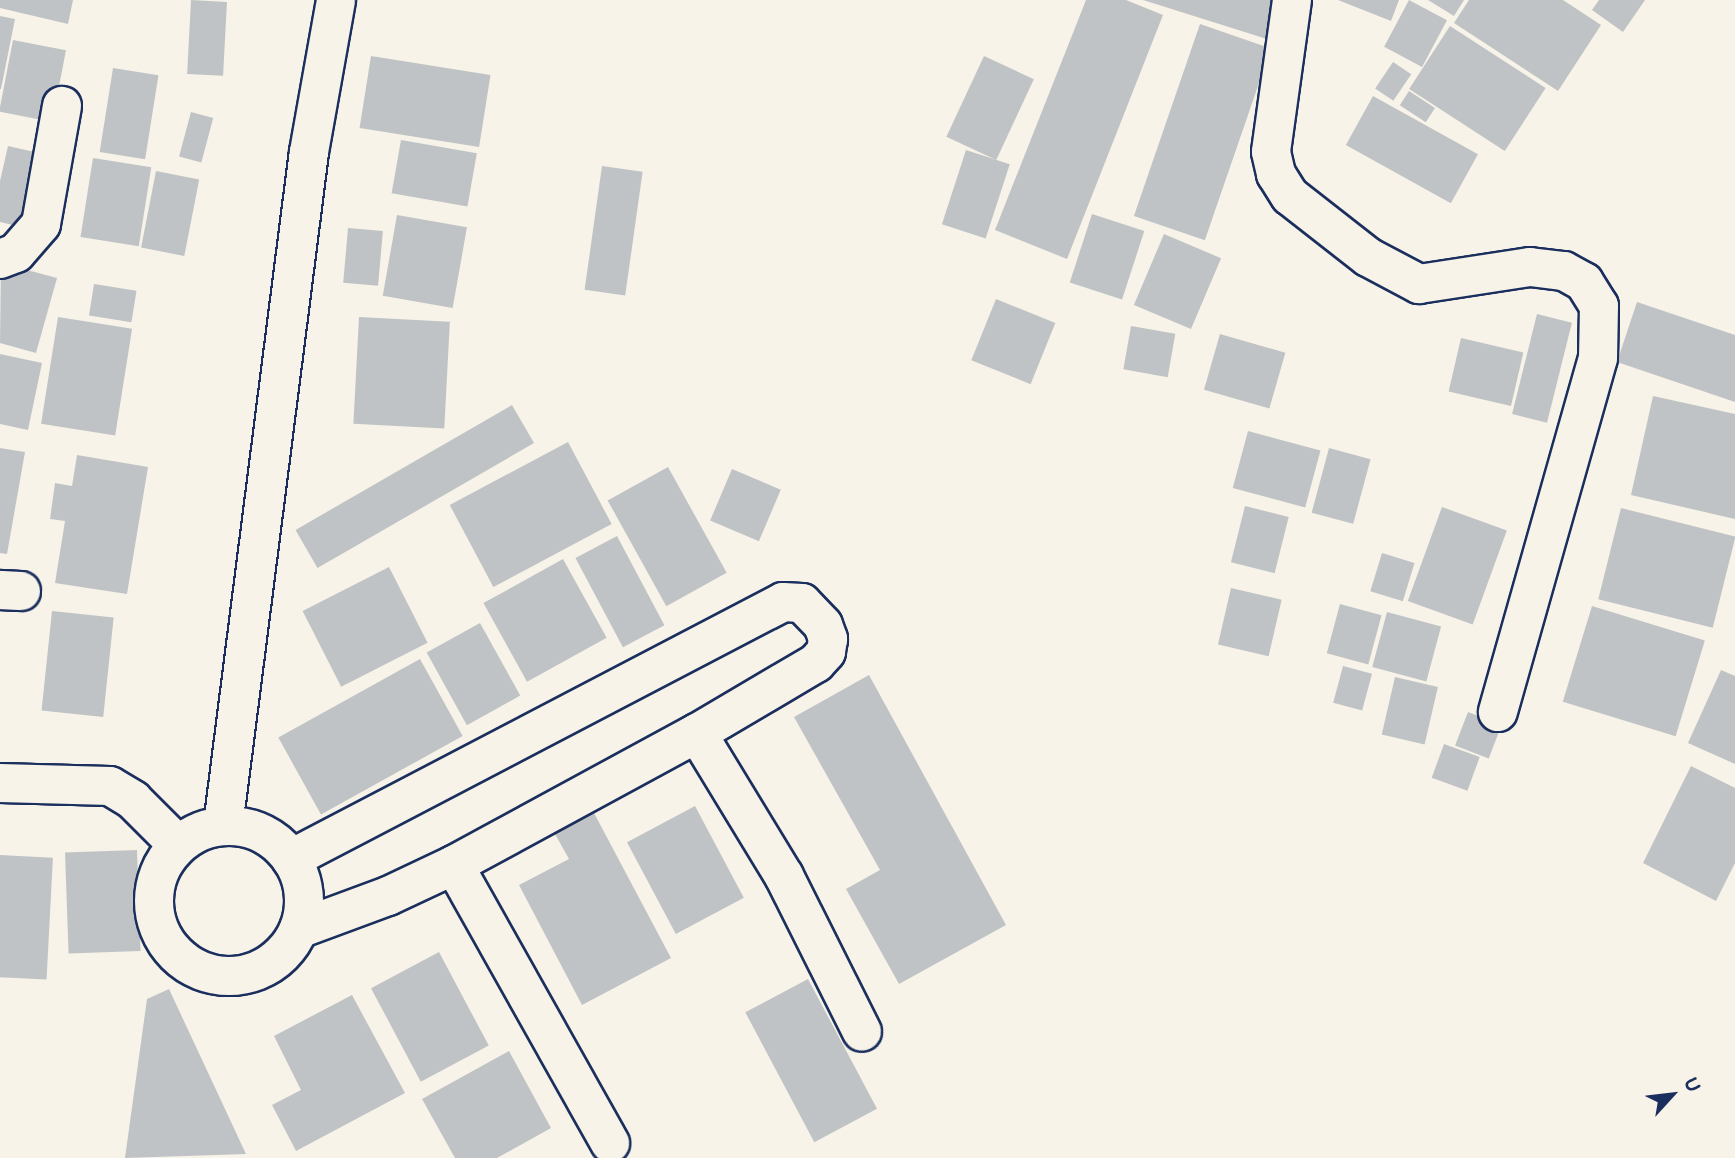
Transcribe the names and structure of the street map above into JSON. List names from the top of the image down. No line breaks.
{"north":"top right"}
